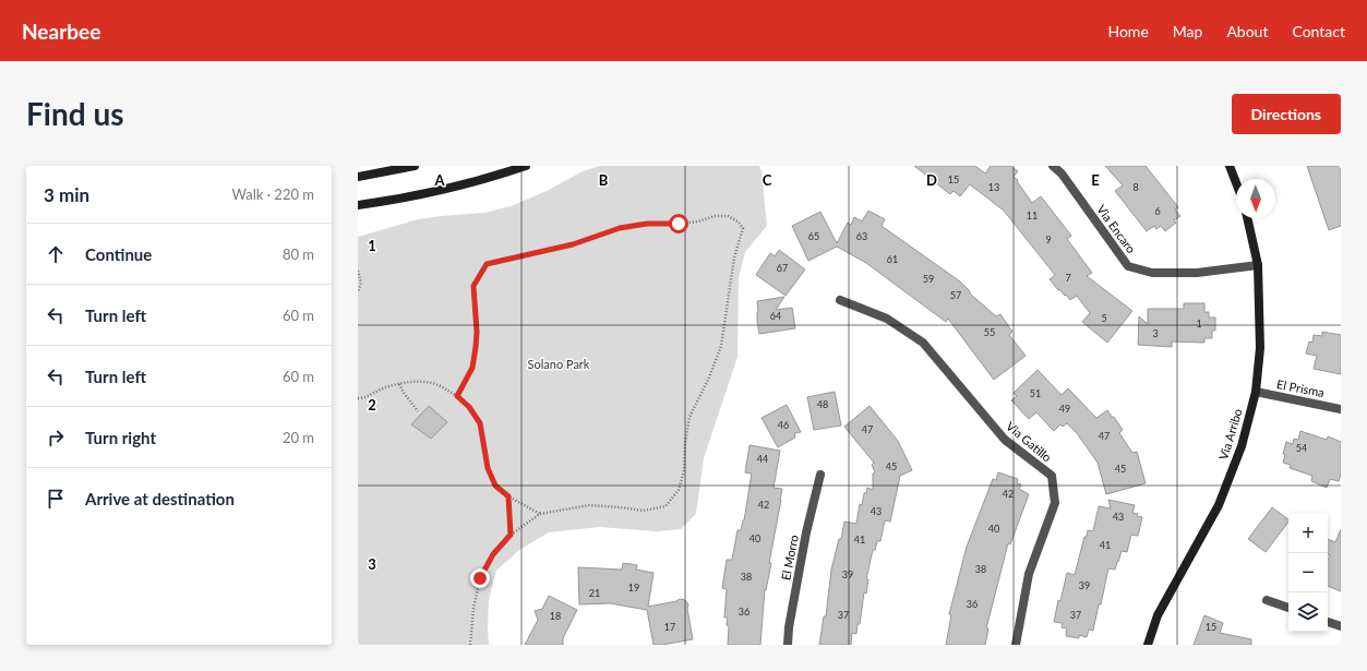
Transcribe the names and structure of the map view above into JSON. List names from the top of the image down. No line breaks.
{"streets":{"street":["Via Encaro","El Prisma","Via Arribo","Via Gatillo","El Morro"]},"crossings":[["Via Encaro","Via Arribo"],["El Prisma","Via Arribo"]],"parks":["Solano Park"],"house_numbers":["15","13","8","6","11","65","63","9","61","67","7","59","57","64","5","1","55","3","51","48","49","46","47","47","54","44","45","45","42","42","43","43","40","40","41","41","38","39","38","39","19","21","36","36","37","37","18","17","15"],"north":"bottom","page":{"header":"Nearbee","nav":["Home","Map","About","Contact"],"buttons":"Directions","title":"Find us","heading":["3 min","Walk · 220 m"],"list":[["Continue","80 m"],["Turn left","60 m"],["Turn left","60 m"],["Turn right","20 m"],"Arrive at destination"],"map_buttons":["+","−"]},"grid":{"columns":["A","B","C","D","E"],"rows":["1","2","3"]}}
